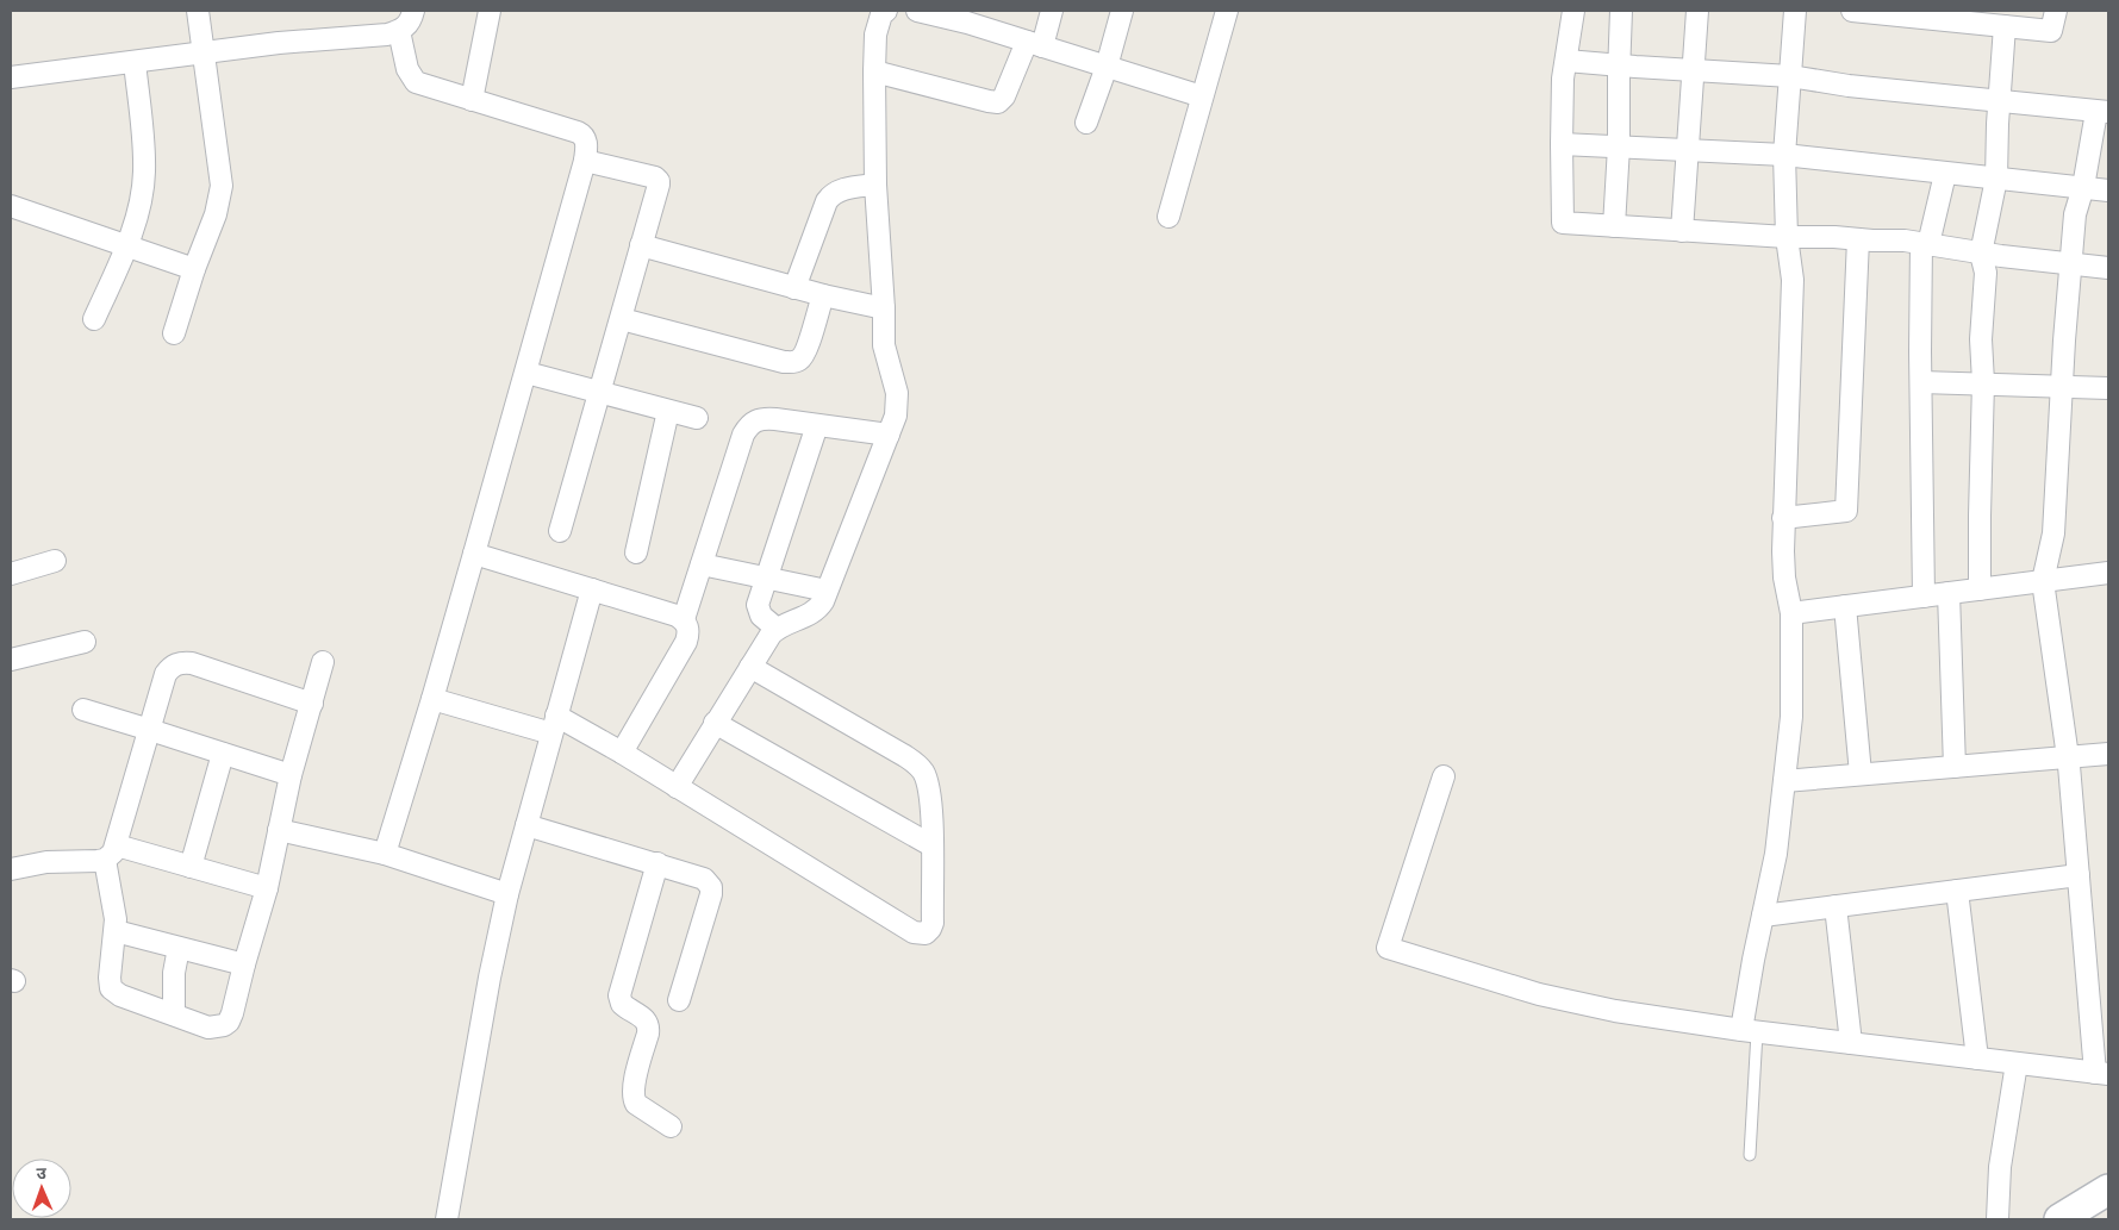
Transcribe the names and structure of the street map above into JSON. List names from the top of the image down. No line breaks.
{"north":"top"}
